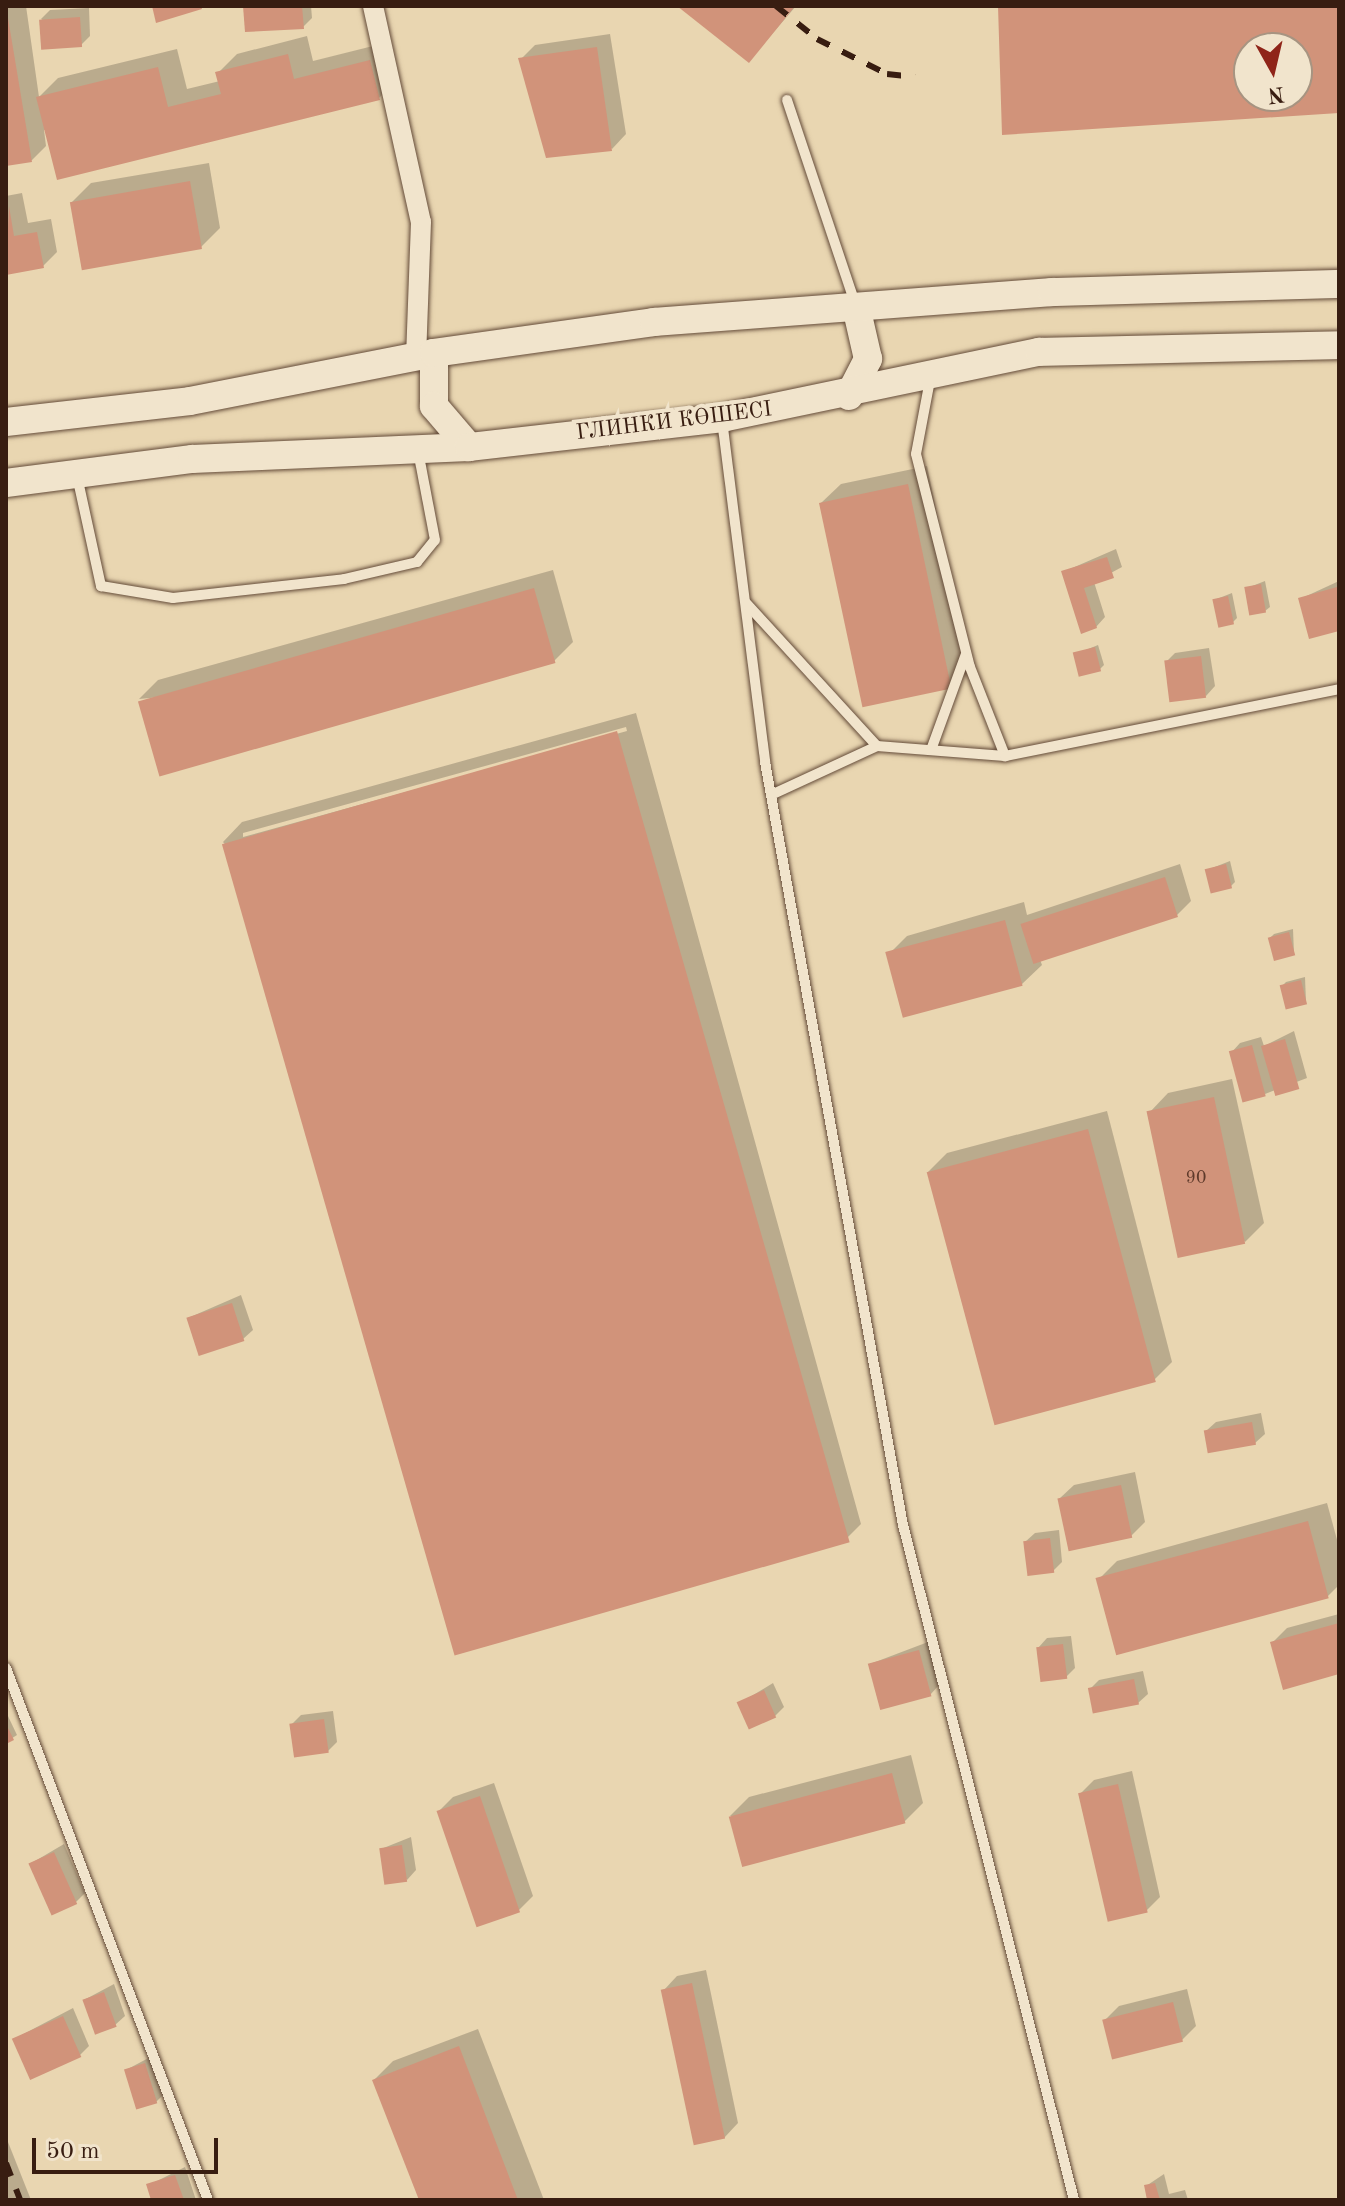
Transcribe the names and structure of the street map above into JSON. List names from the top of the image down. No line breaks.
{"streets":{"main road":["ГЛИНКИ КӨШЕСІ"]},"house_numbers":["90"],"scale_bar":"50 m","north":"bottom"}
